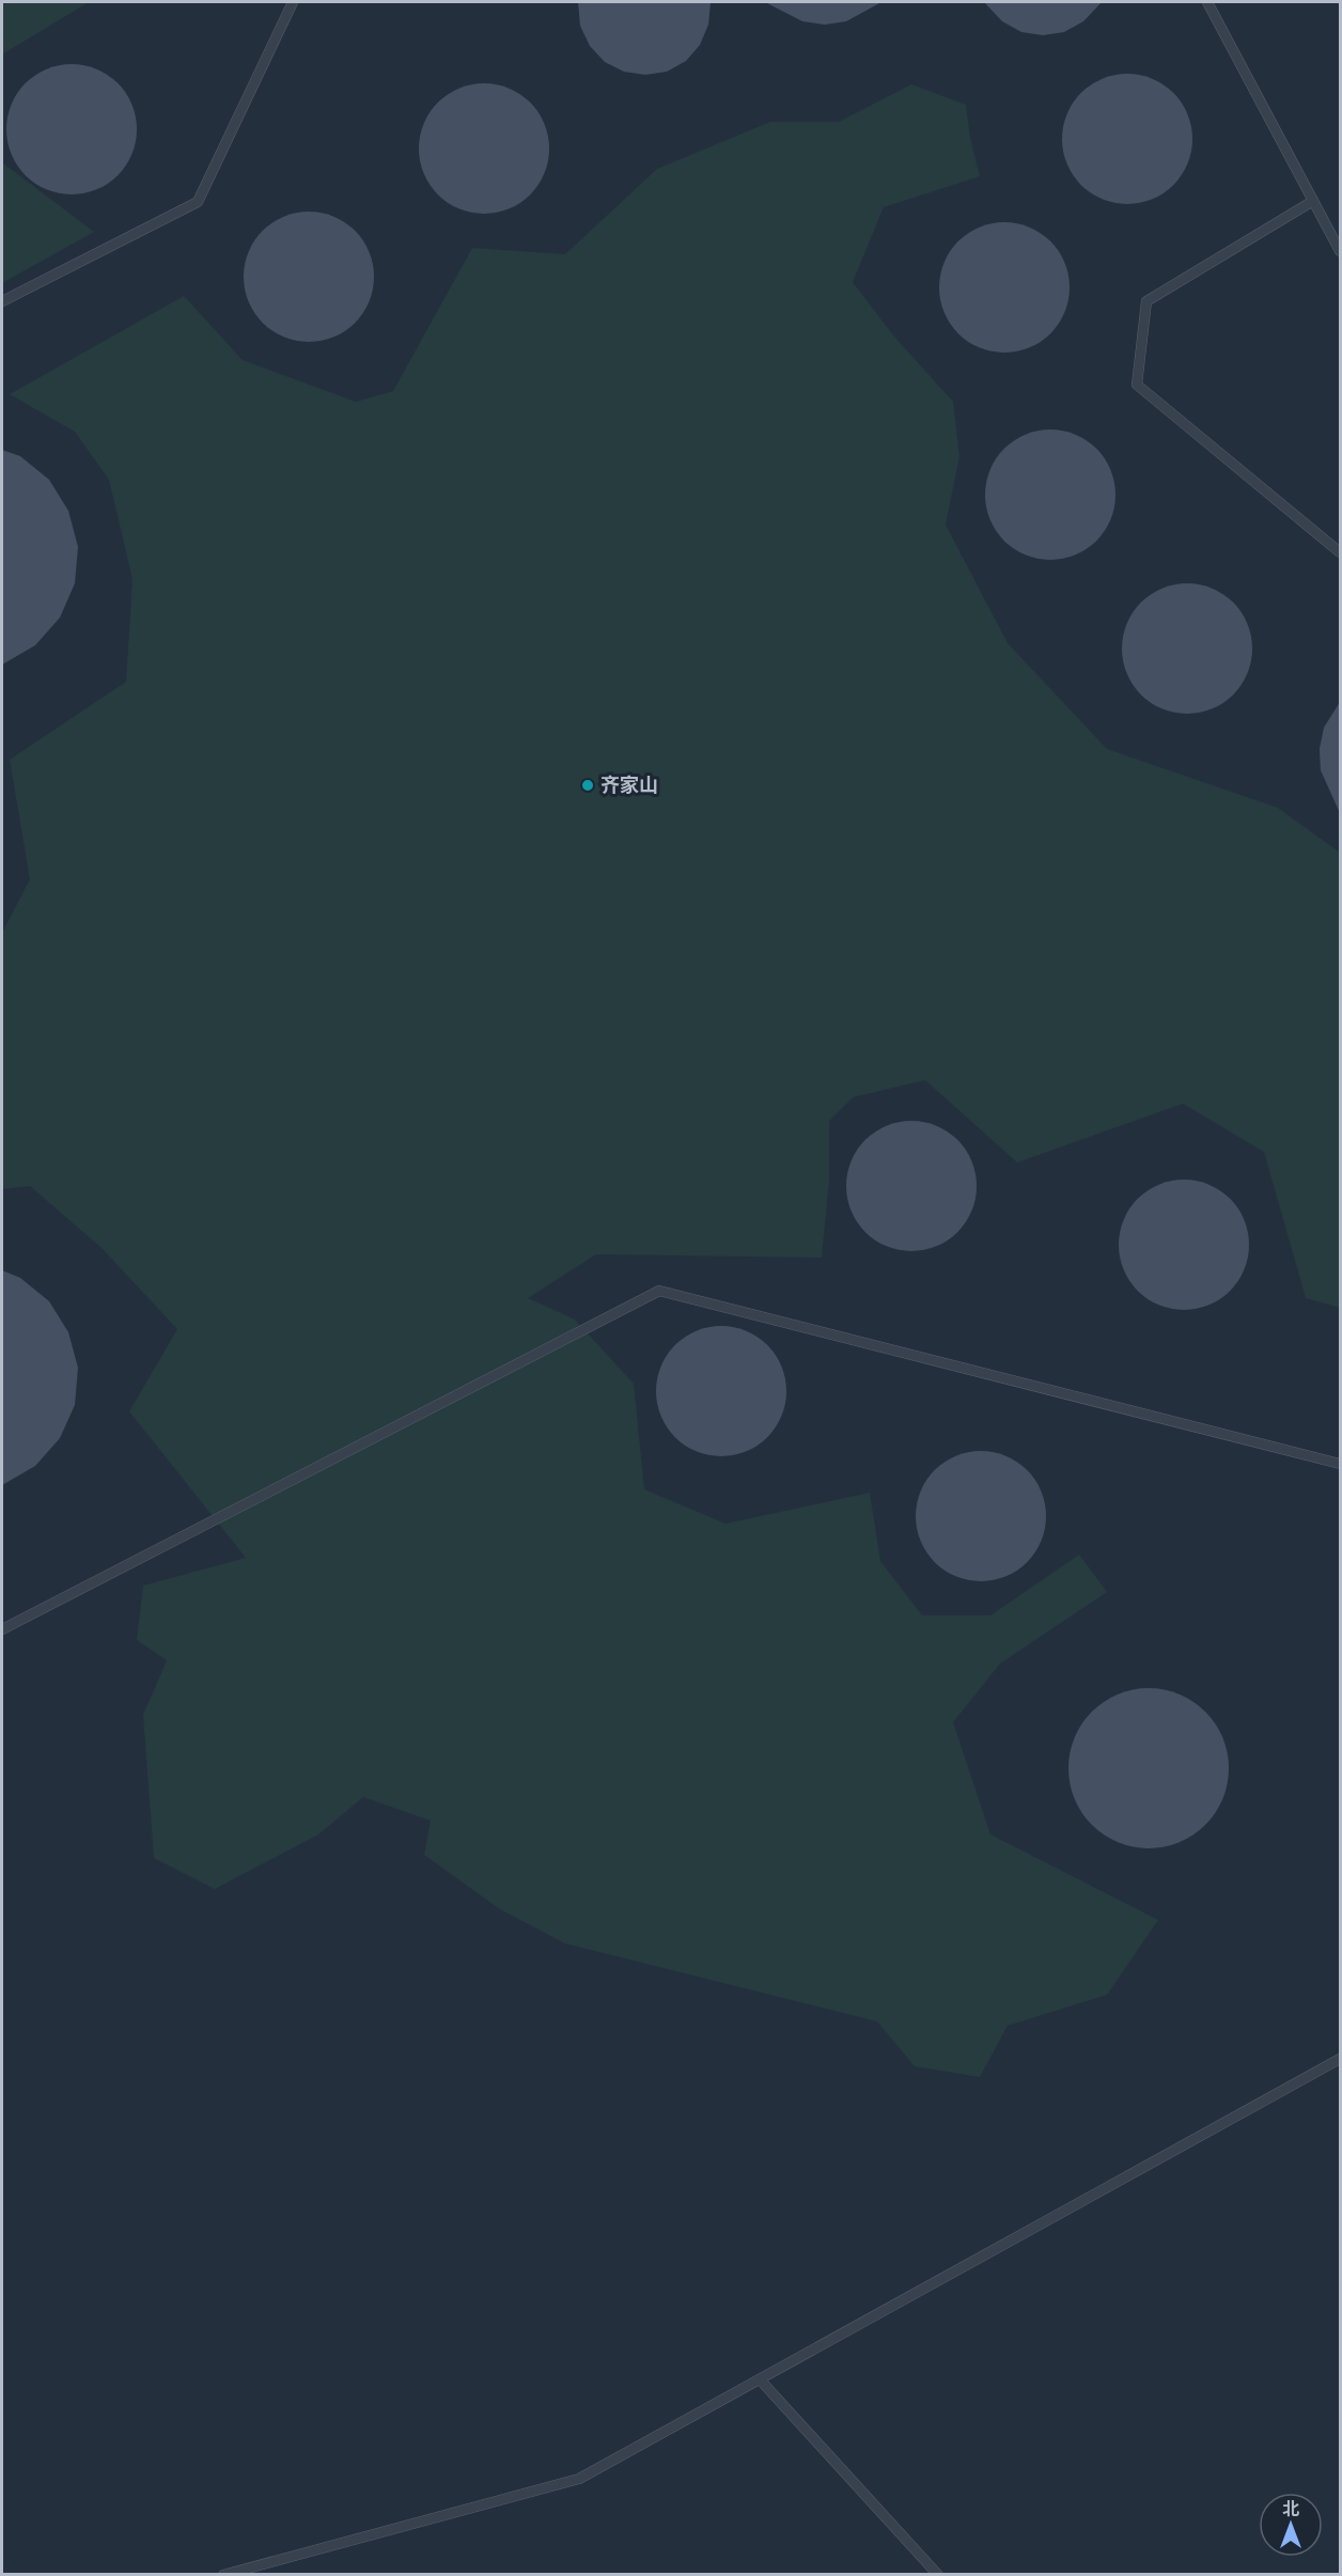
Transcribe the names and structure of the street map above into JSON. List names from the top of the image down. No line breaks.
{"places":["齐家山"],"north":"top"}
